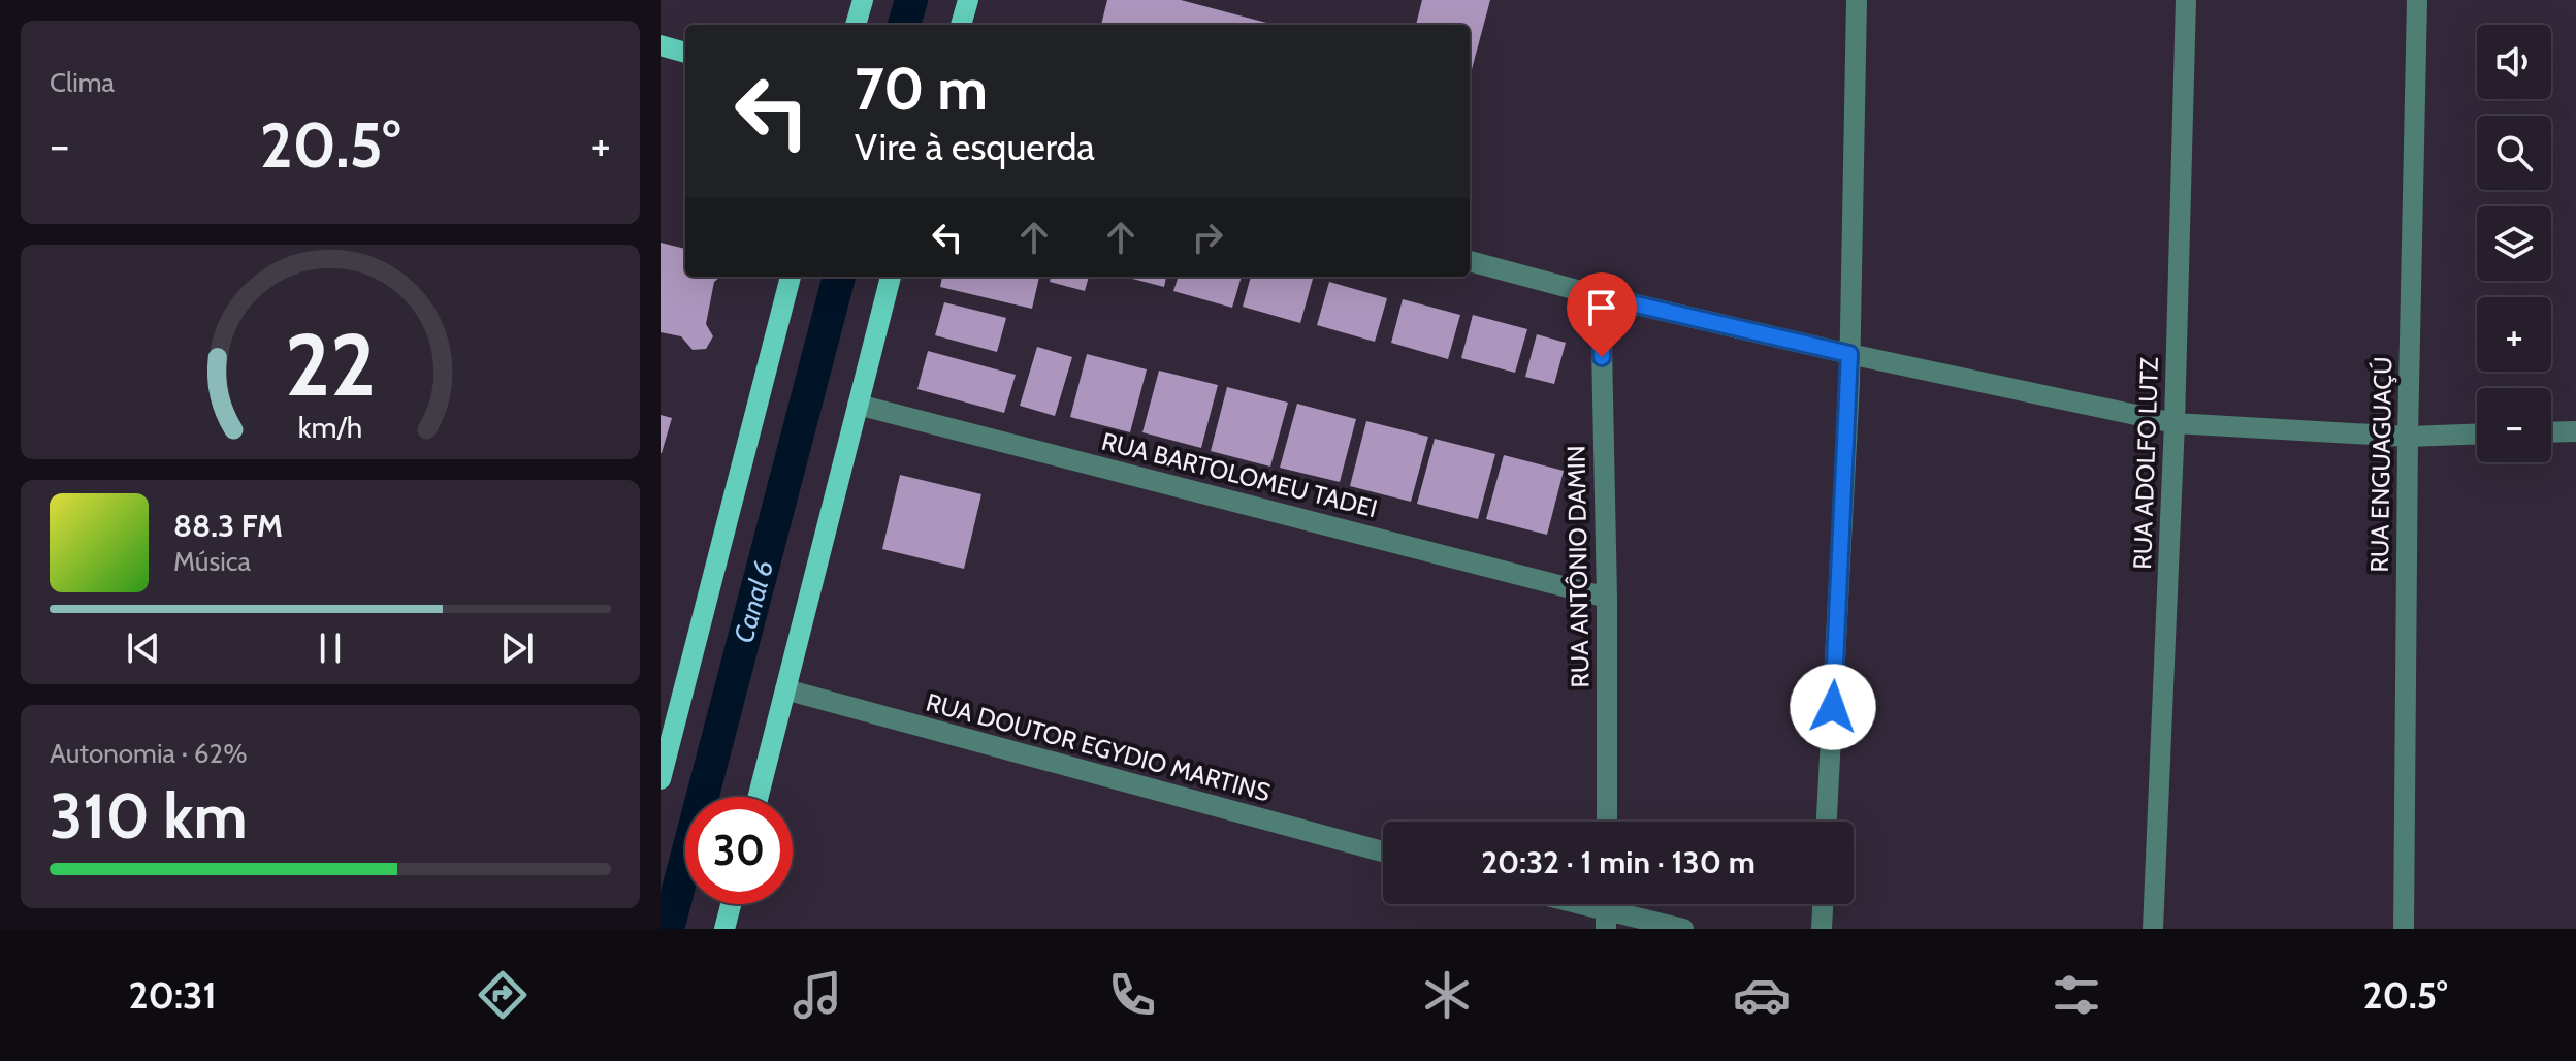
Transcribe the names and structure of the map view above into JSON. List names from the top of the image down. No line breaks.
{"streets":{"street":["RUA ADOLFO LUTZ","RUA ENGUAGUAÇÚ","RUA BARTOLOMEU TADEI","RUA ANTÔNIO DAMIN","RUA DOUTOR EGYDIO MARTINS"]},"crossings":[["RUA BARTOLOMEU TADEI","RUA ANTÔNIO DAMIN"]],"water":["Canal 6"],"page":{"tile":["Clima",["Autonomia · 62%","310 km"]],"map_buttons":["+","−"],"turn":["70 m","Vire à esquerda"],"heat":["−","20.5°","+"],"song":["88.3 FM","Música"],"limit":"30","trip":"20:32 · 1 min · 130 m","tabs":["20:31","20.5°"],"gauge":["22","km/h"]}}
